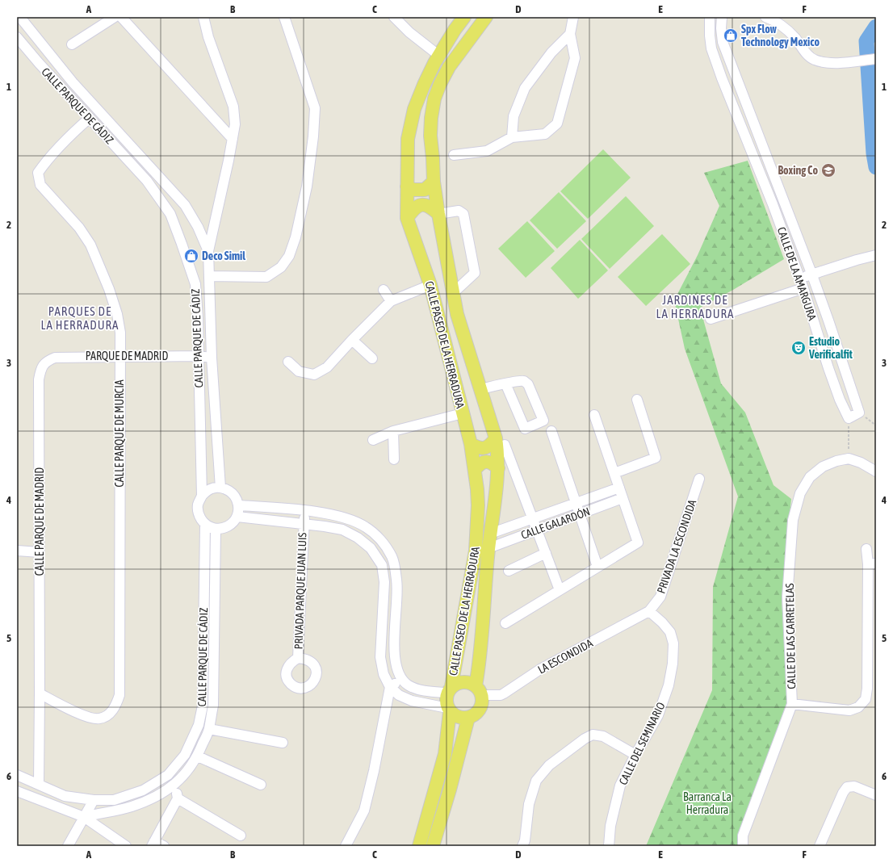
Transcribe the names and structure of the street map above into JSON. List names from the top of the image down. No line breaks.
{"streets":{"main road":["CALLE PASEO DE LA HERRADURA"],"street":["CALLE PARQUE DE CÁDIZ","CALLE DE LA AMARGURA","PARQUE DE MADRID","CALLE PARQUE DE MURCIA","CALLE PARQUE DE MADRID","CALLE GALARDÓN","PRIVADA LA ESCONDIDA","PRIVADA PARQUE JUAN LUIS","CALLE DE LAS CARRETELAS","LA ESCONDIDA","CALLE DEL SEMINARIO"]},"crossings":[["CALLE PARQUE DE CÁDIZ","PARQUE DE MADRID"],["CALLE PARQUE DE CÁDIZ","CALLE PARQUE DE MURCIA"],["CALLE PARQUE DE CÁDIZ","CALLE PARQUE DE MADRID"],["CALLE PASEO DE LA HERRADURA","CALLE GALARDÓN"],["CALLE PASEO DE LA HERRADURA","LA ESCONDIDA"],["PARQUE DE MADRID","CALLE PARQUE DE MURCIA"],["PARQUE DE MADRID","CALLE PARQUE DE MADRID"],["CALLE PARQUE DE MURCIA","CALLE PARQUE DE MADRID"],["PRIVADA LA ESCONDIDA","LA ESCONDIDA"],["PRIVADA LA ESCONDIDA","CALLE DEL SEMINARIO"],["LA ESCONDIDA","CALLE DEL SEMINARIO"]],"districts":["JARDINES DE LA HERRADURA","PARQUES DE LA HERRADURA"],"parks":["Barranca La Herradura"],"places":{"shop":["Spx Flow Technology Mexico","Deco Simil"],"school or university":["Boxing Co"],"theatre":["Estudio Verificalfit"]},"grid":{"columns":["A","B","C","D","E","F"],"rows":["1","2","3","4","5","6"]}}
